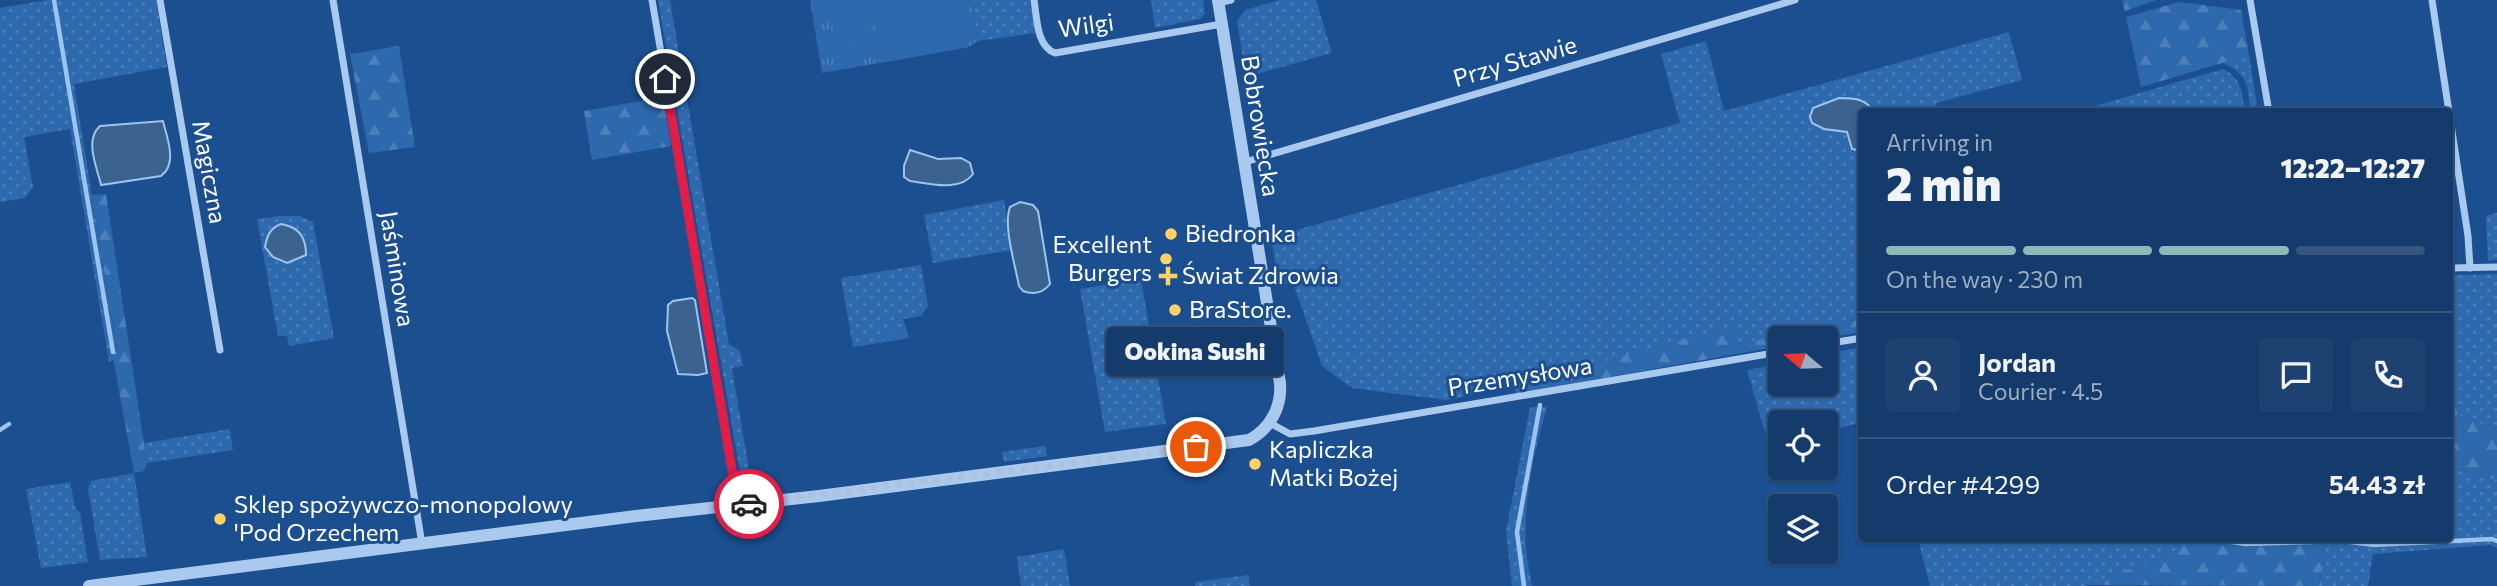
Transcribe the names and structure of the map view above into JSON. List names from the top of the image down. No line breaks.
{"streets":{"street":["Wilgi","Przy Stawie","Bobrowiecka","Magiczna","Jaśminowa","Przemysłowa"]},"crossings":[["Wilgi","Bobrowiecka"],["Przy Stawie","Bobrowiecka"],["Bobrowiecka","Przemysłowa"]],"places":{"other":["Biedronka","Excellent Burgers","BraStore.","Ookina Sushi","Kapliczka Matki Bożej","Sklep spożywczo-monopolowy 'Pod Orzechem"],"health":["Świat Zdrowia"]},"north":"left","page":{"heading":["2 min","Arriving in","12:22–12:27"],"panel":["Jordan","Courier · 4.5","Order #4299","54.43 zł"],"bar":"On the way · 230 m","bubble":"Ookina Sushi"}}
